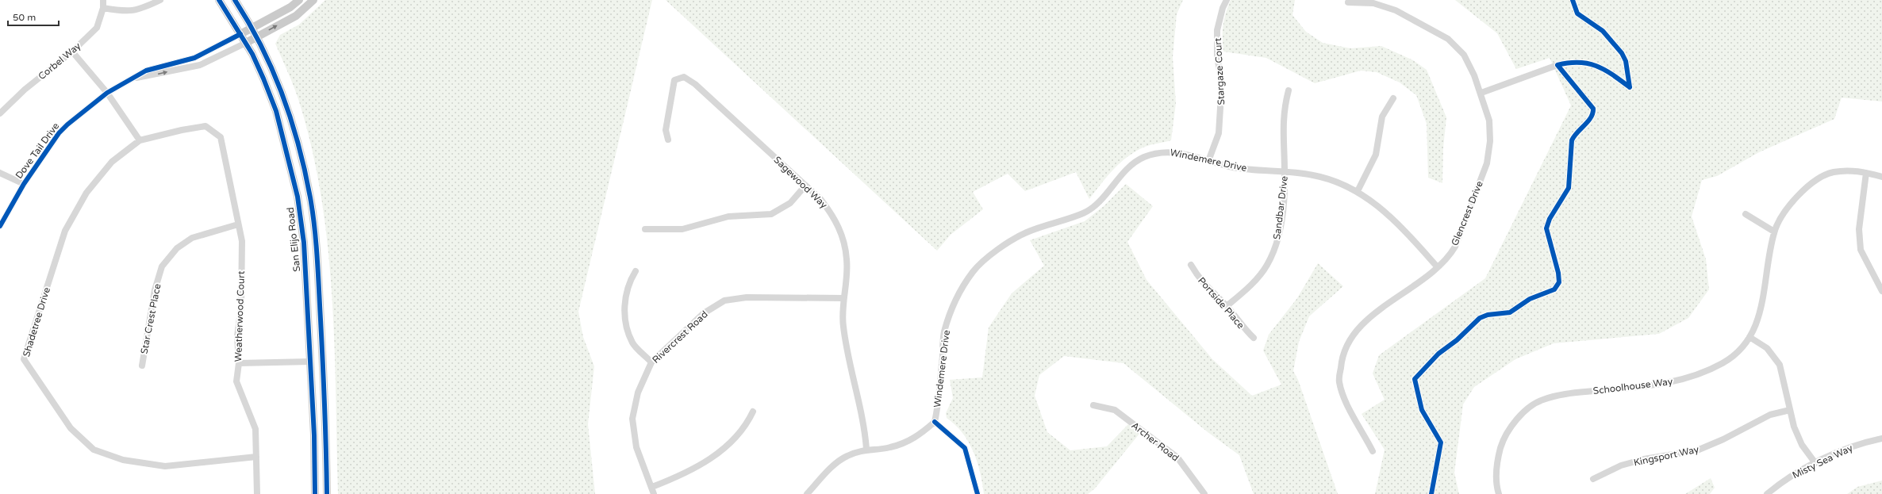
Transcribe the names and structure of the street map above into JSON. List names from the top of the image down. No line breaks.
{"streets":{"main road":["San Elijo Road"],"street":["Corbel Way","Stargaze Court","Dove Tail Drive","Windemere Drive","Sagewood Way","Sandbar Drive","Glencrest Drive","Portside Place","Weatherwood Court","Star Crest Place","Shadetree Drive","Rivercrest Road","Schoolhouse Way","Archer Road","Kingsport Way","Misty Sea Way"]},"crossings":[["Stargaze Court","Windemere Drive"],["Dove Tail Drive","San Elijo Road"],["Windemere Drive","Sandbar Drive"],["Windemere Drive","Glencrest Drive"],["Sagewood Way","Rivercrest Road"],["Sandbar Drive","Portside Place"],["Weatherwood Court","Star Crest Place"],["Weatherwood Court","Shadetree Drive"]],"scale_bar":"50 m"}
